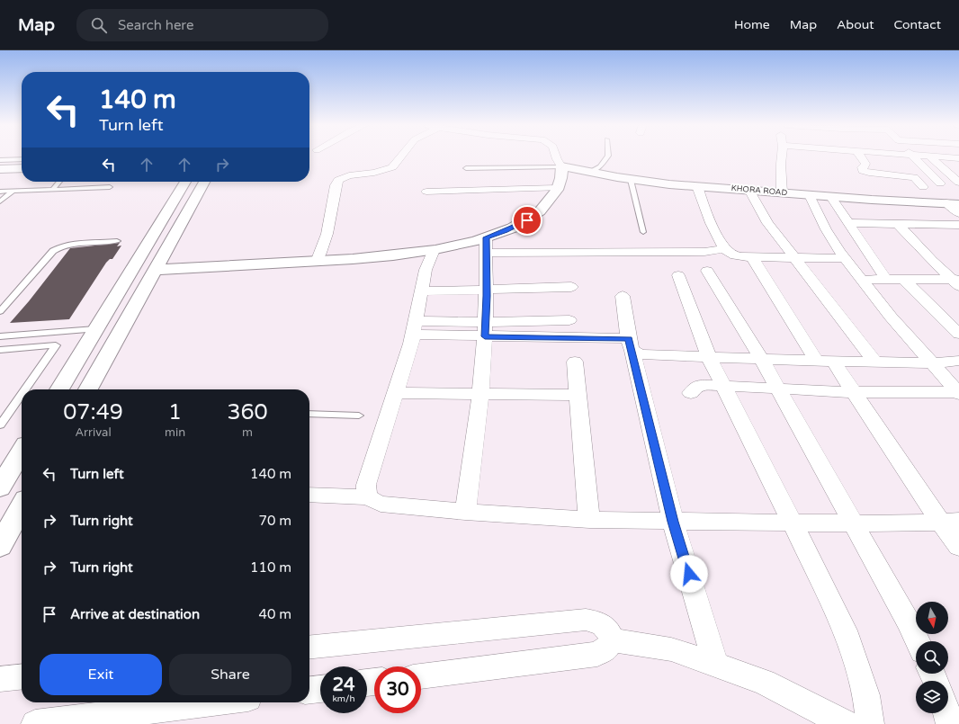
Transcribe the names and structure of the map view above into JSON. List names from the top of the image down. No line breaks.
{"streets":{"street":["KHORA ROAD"]},"north":"bottom","page":{"header":"Map","search":"Search here","nav":["Home","Map","About","Contact"],"turn":["140 m","Turn left"],"eta":["07:49","Arrival","1","min","360","m"],"list":[{"name":"Turn left","value":"140 m"},{"name":"Turn right","value":"70 m"},{"name":"Turn right","value":"110 m"},{"name":"Arrive at destination","value":"40 m"}],"buttons":["Exit","Share"],"speed":"24 km/h","limit":"30"}}
